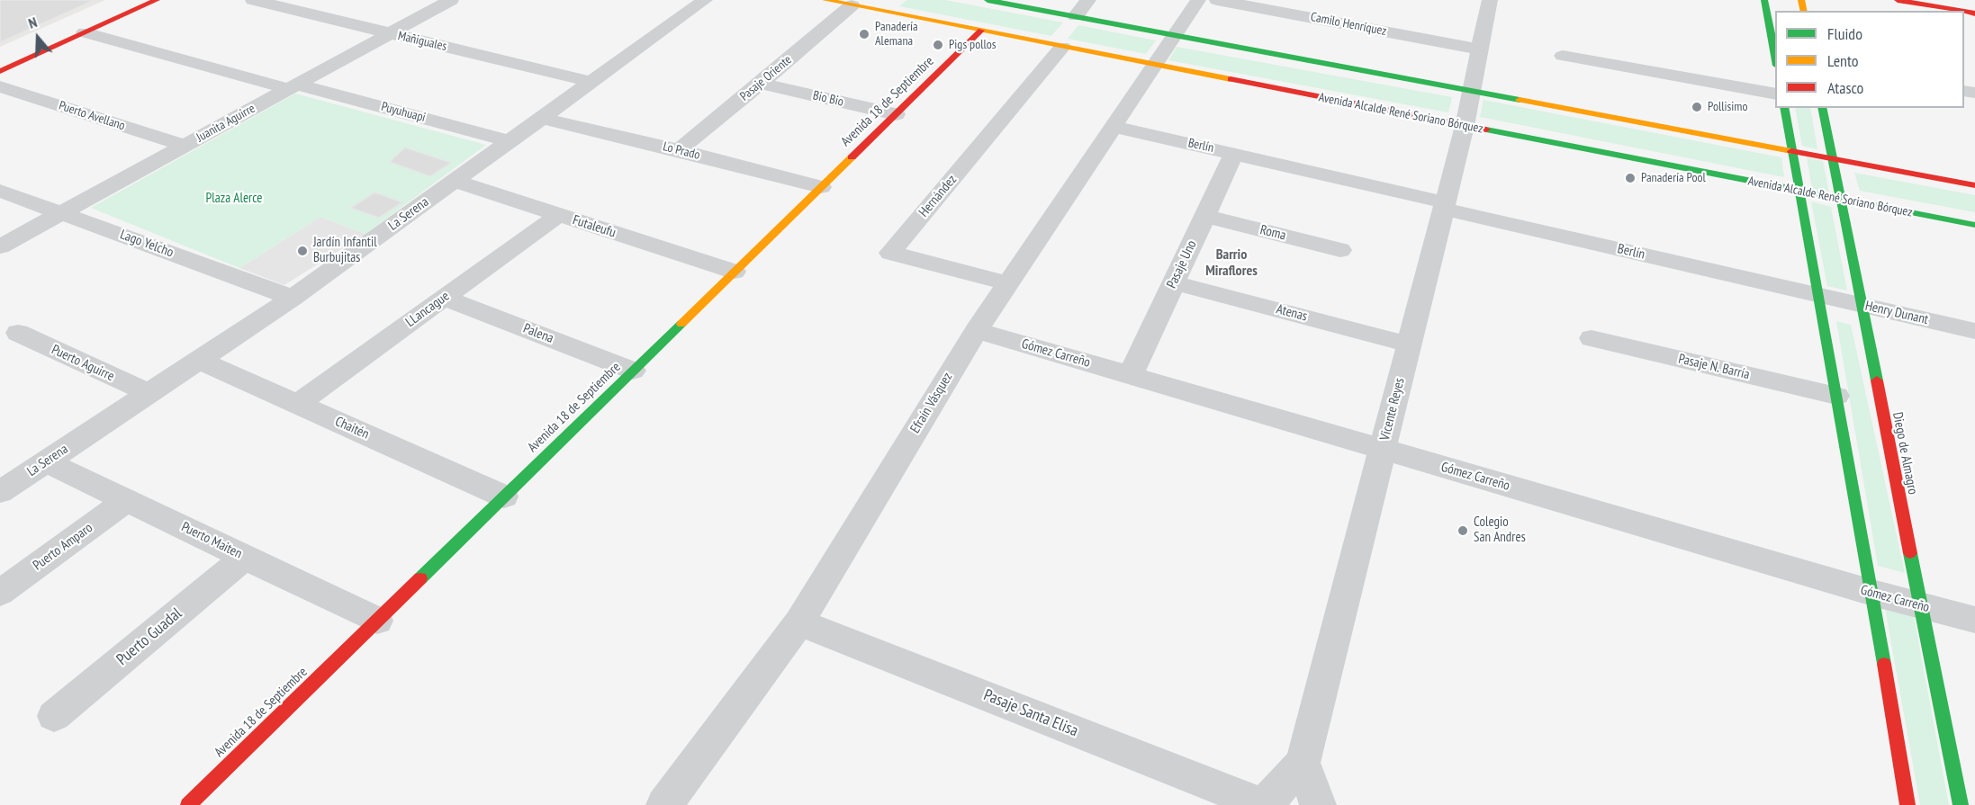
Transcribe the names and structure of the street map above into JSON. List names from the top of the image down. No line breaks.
{"streets":{"main road":["Avenida 18 de Septiembre","Avenida Alcalde René Soriano Bórquez","Diego de Almagro"],"street":["Camilo Henríquez","Mañiguales","Pasaje Oriente","Bio Bio","Puyuhuapi","Puerto Avellano","Juanita Aguirre","Berlín","Lo Prado","Hernández","La Serena","Futaleufu","Roma","Lago Yelcho","Pasaje Uno","LLancague","Atenas","Henry Dunant","Palena","Gómez Carreño","Puerto Aguirre","Pasaje N. Barría","Efraín Vásquez","Vicente Reyes","Chaitén","Puerto Maiten","Puerto Amparo","Puerto Guadal","Pasaje Santa Elisa"]},"crossings":[["Camilo Henríquez","Vicente Reyes"],["Mañiguales","Juanita Aguirre"],["Mañiguales","La Serena"],["Pasaje Oriente","Bio Bio"],["Pasaje Oriente","Avenida Alcalde René Soriano Bórquez"],["Pasaje Oriente","Lo Prado"],["Bio Bio","Avenida 18 de Septiembre"],["Avenida 18 de Septiembre","Avenida Alcalde René Soriano Bórquez"],["Avenida 18 de Septiembre","Lo Prado"],["Avenida 18 de Septiembre","Futaleufu"],["Avenida 18 de Septiembre","Palena"],["Avenida 18 de Septiembre","Chaitén"],["Avenida 18 de Septiembre","Puerto Maiten"],["Puyuhuapi","Juanita Aguirre"],["Puyuhuapi","La Serena"],["Avenida Alcalde René Soriano Bórquez","Hernández"],["Avenida Alcalde René Soriano Bórquez","Efraín Vásquez"],["Avenida Alcalde René Soriano Bórquez","Vicente Reyes"],["Avenida Alcalde René Soriano Bórquez","Diego de Almagro"],["Puerto Avellano","Juanita Aguirre"],["Juanita Aguirre","Lago Yelcho"],["Berlín","Pasaje Uno"],["Berlín","Henry Dunant"],["Berlín","Efraín Vásquez"],["Berlín","Vicente Reyes"],["Lo Prado","La Serena"],["Hernández","Efraín Vásquez"],["La Serena","Futaleufu"],["La Serena","Lago Yelcho"],["La Serena","Puerto Aguirre"],["La Serena","Chaitén"],["La Serena","Puerto Maiten"],["Futaleufu","LLancague"],["Roma","Pasaje Uno"],["Pasaje Uno","Atenas"],["Pasaje Uno","Gómez Carreño"],["LLancague","Palena"],["LLancague","Chaitén"],["Atenas","Vicente Reyes"],["Henry Dunant","Diego de Almagro"],["Gómez Carreño","Efraín Vásquez"],["Gómez Carreño","Vicente Reyes"],["Gómez Carreño","Diego de Almagro"],["Efraín Vásquez","Pasaje Santa Elisa"],["Vicente Reyes","Pasaje Santa Elisa"],["Puerto Maiten","Puerto Amparo"],["Puerto Maiten","Puerto Guadal"]],"districts":["Barrio Miraflores"],"parks":["Plaza Alerce"],"places":["Panadería Alemana","Pigs pollos","Pollisimo","Panadería Pool","Jardín Infantil Burbujitas","Colegio San Andres"],"legend":["Fluido","Lento","Atasco"],"north":"top"}
